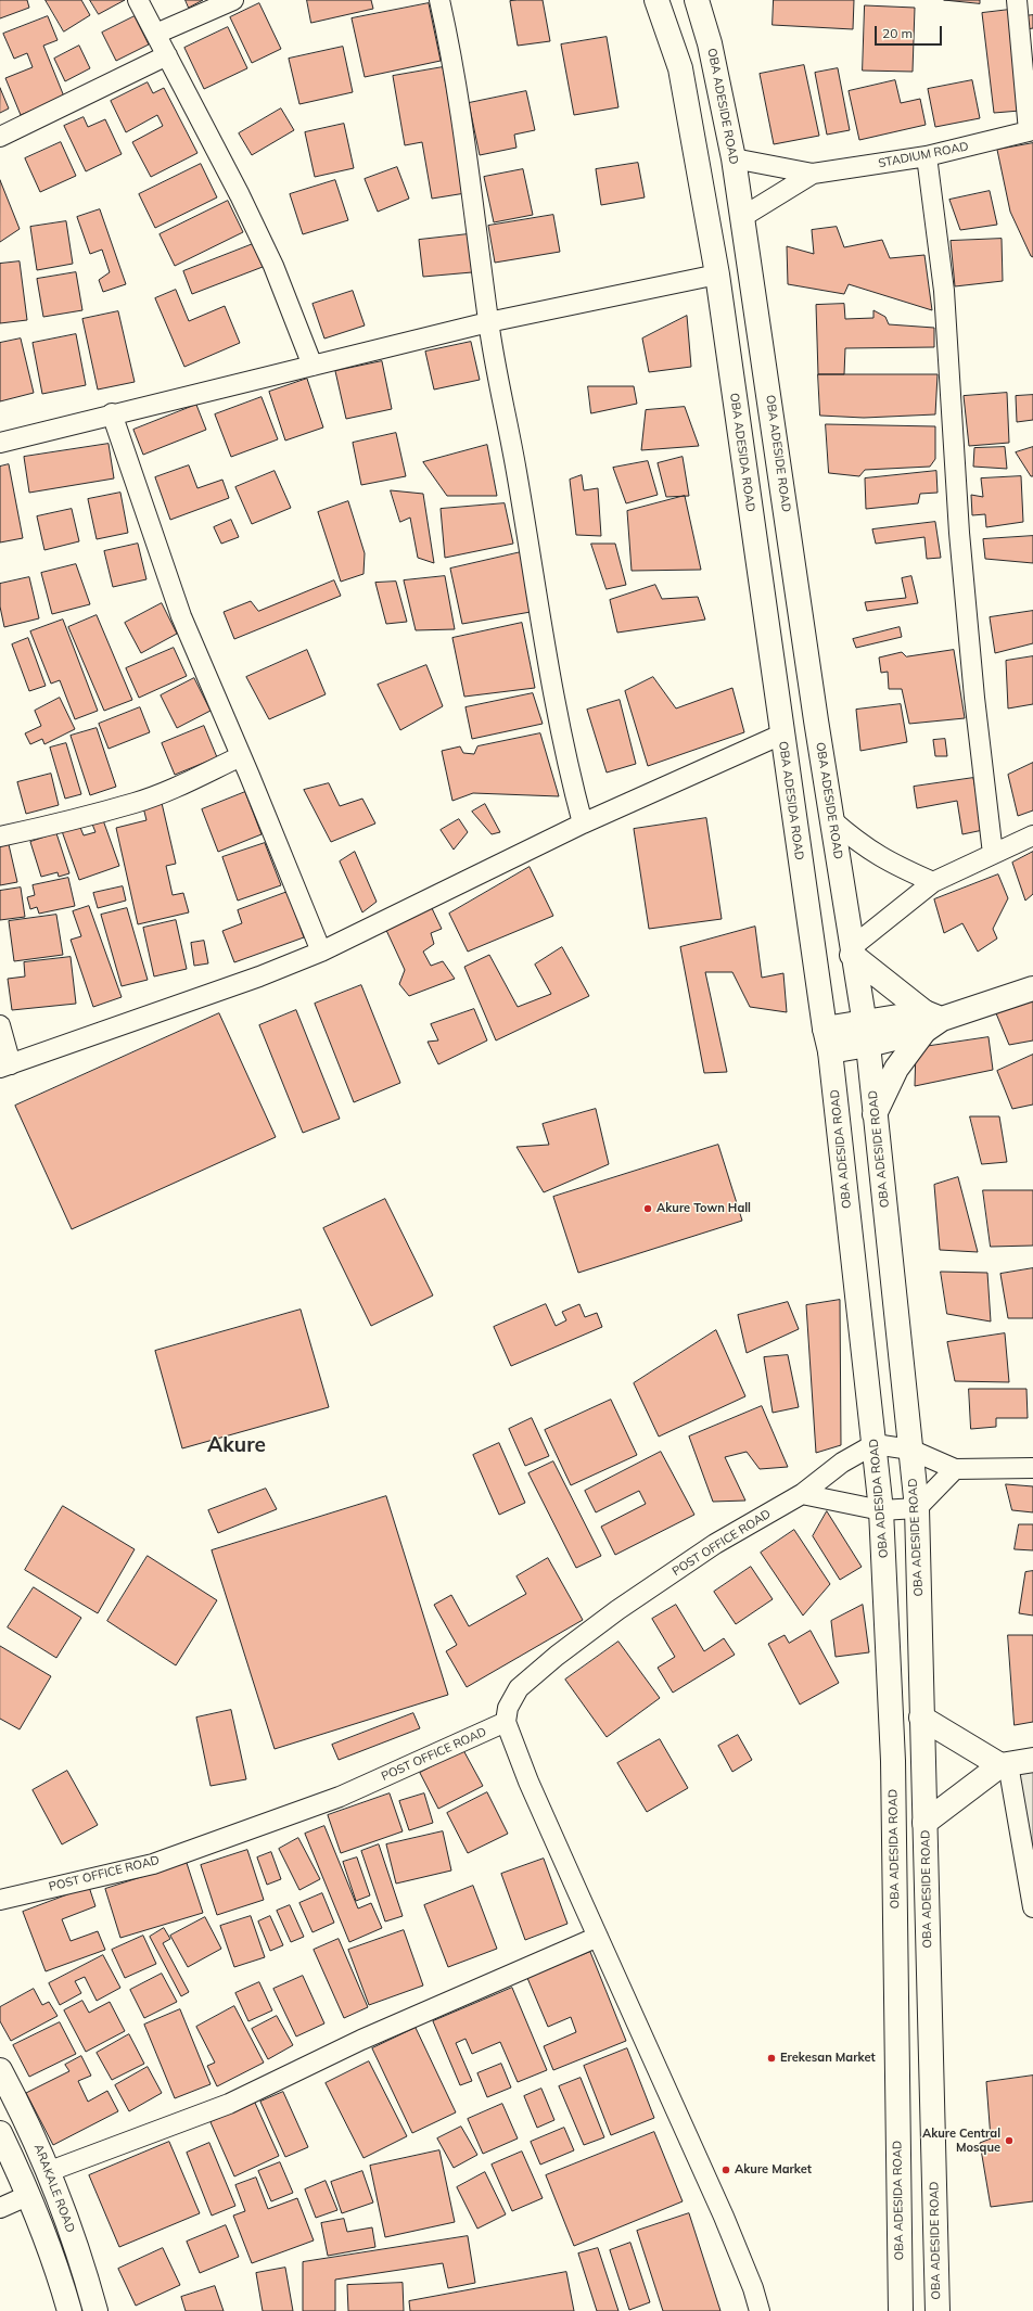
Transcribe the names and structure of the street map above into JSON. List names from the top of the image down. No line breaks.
{"streets":{"main road":["OBA ADESIDE ROAD","OBA ADESIDA ROAD","ARAKALE ROAD"],"street":["STADIUM ROAD","POST OFFICE ROAD"]},"crossings":[["OBA ADESIDA ROAD","POST OFFICE ROAD"]],"districts":["Akure"],"places":["Akure Town Hall","Erekesan Market","Akure Central Mosque","Akure Market"],"scale_bar":"20 m"}
